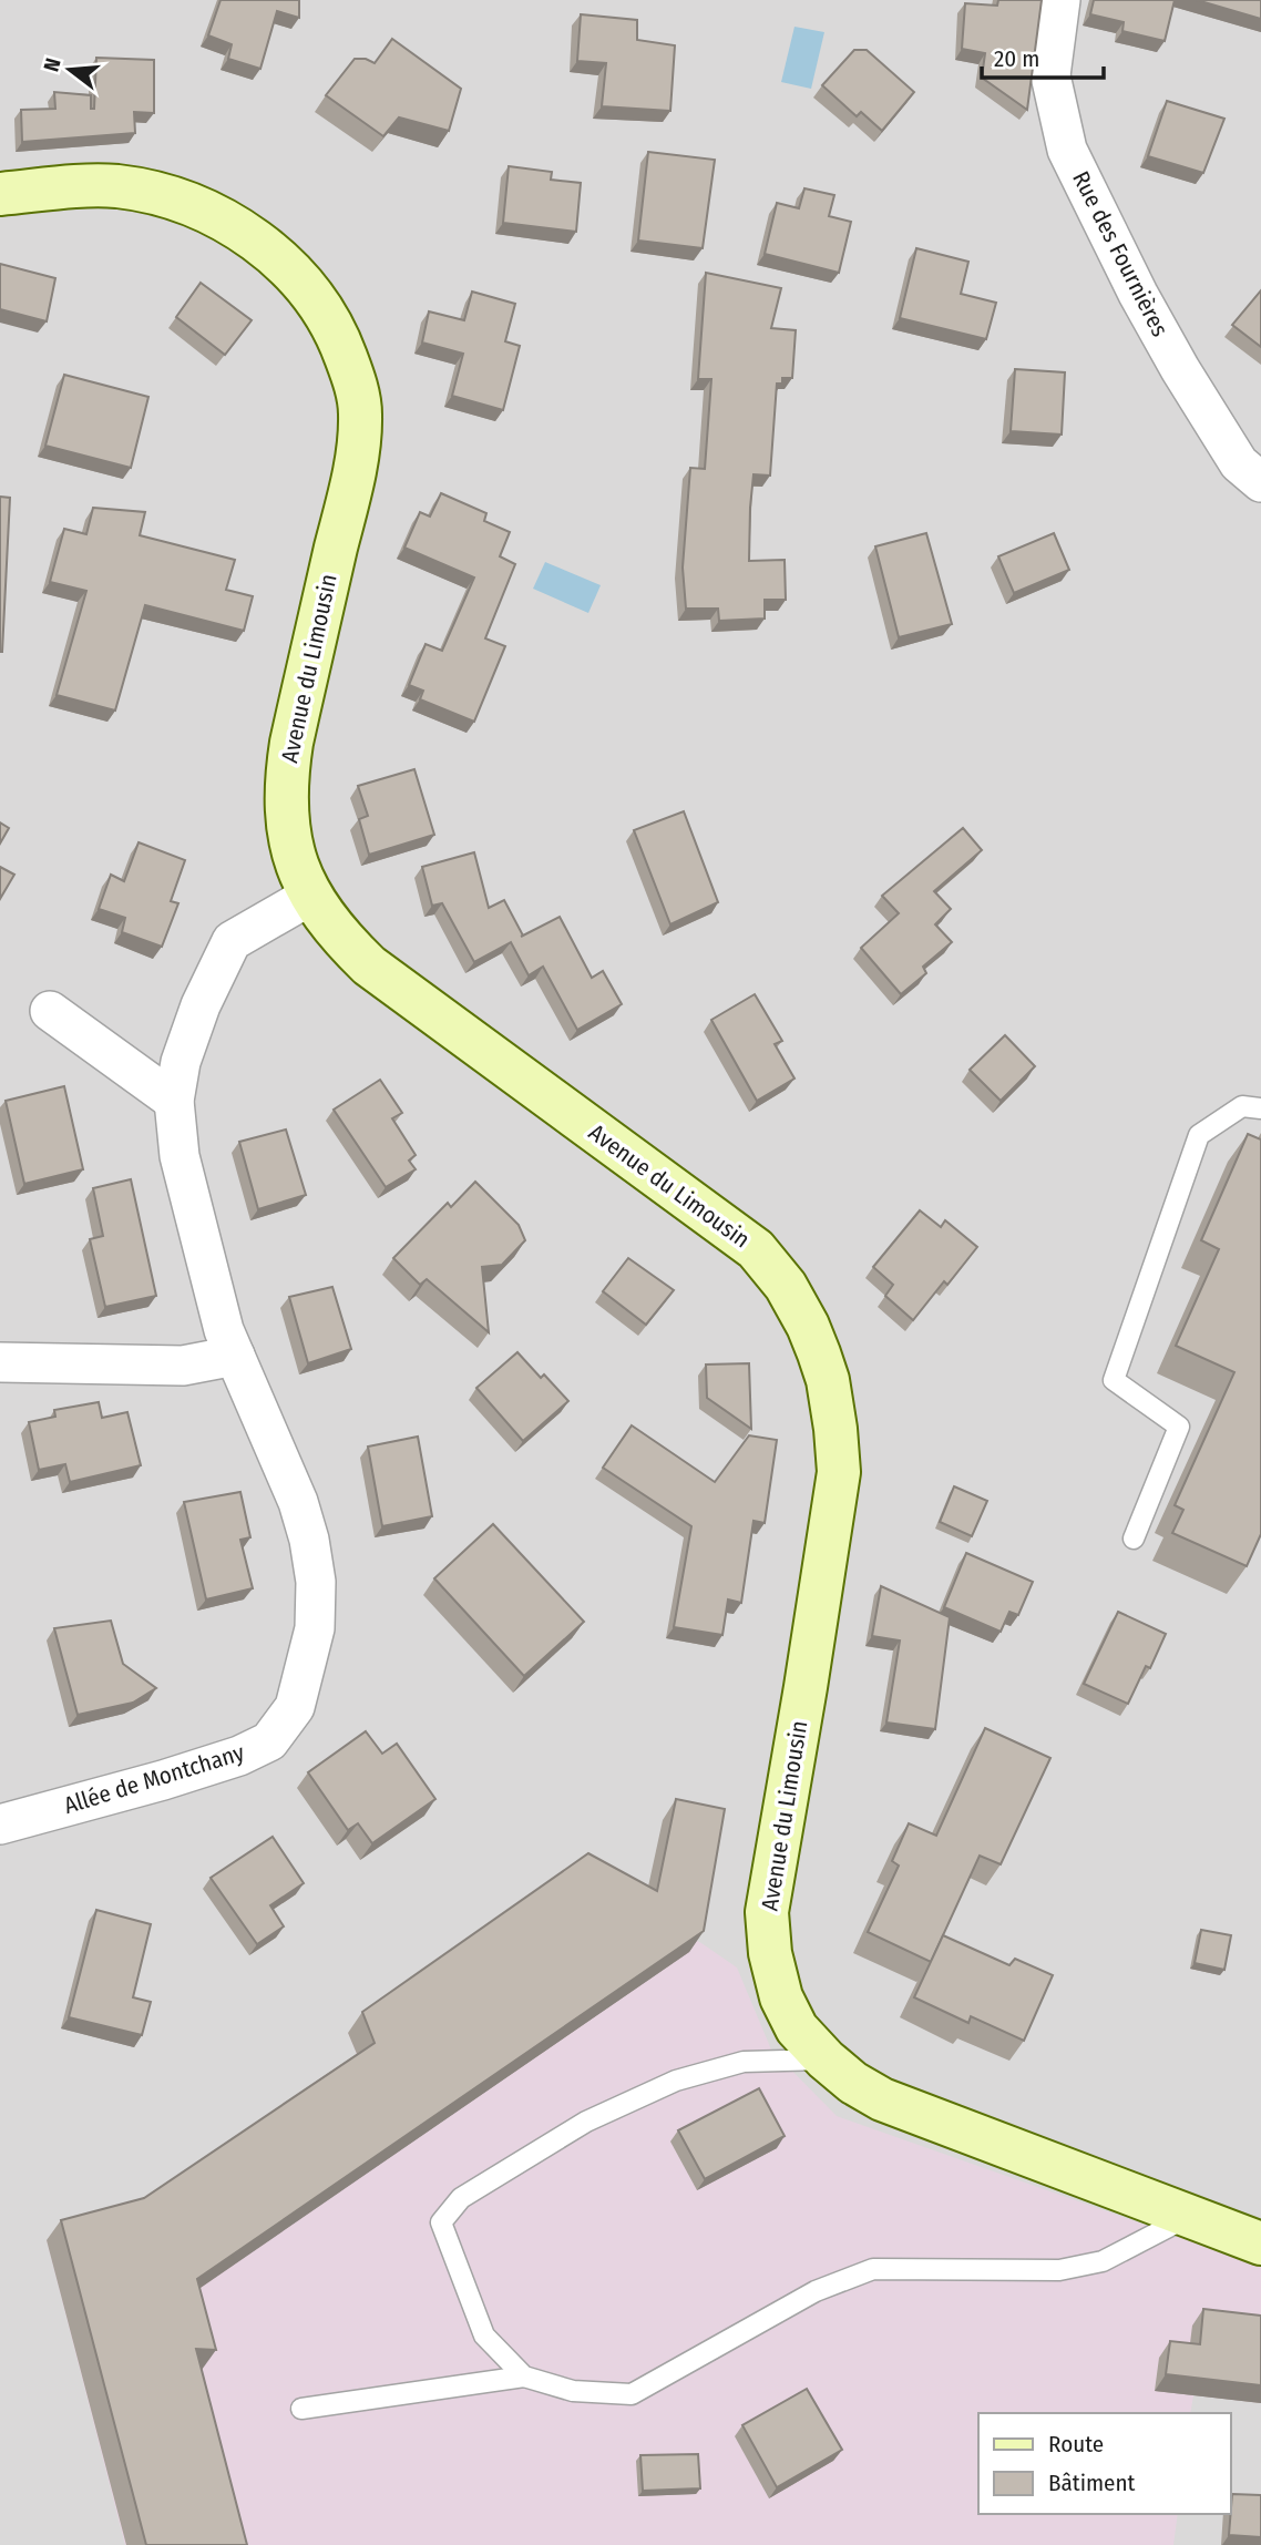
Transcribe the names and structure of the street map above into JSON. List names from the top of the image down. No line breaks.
{"streets":{"main road":["Avenue du Limousin"],"street":["Rue des Fournières","Allée de Montchany"]},"crossings":[["Avenue du Limousin","Allée de Montchany"]],"legend":["Route","Bâtiment"],"scale_bar":"20 m","north":"left"}
